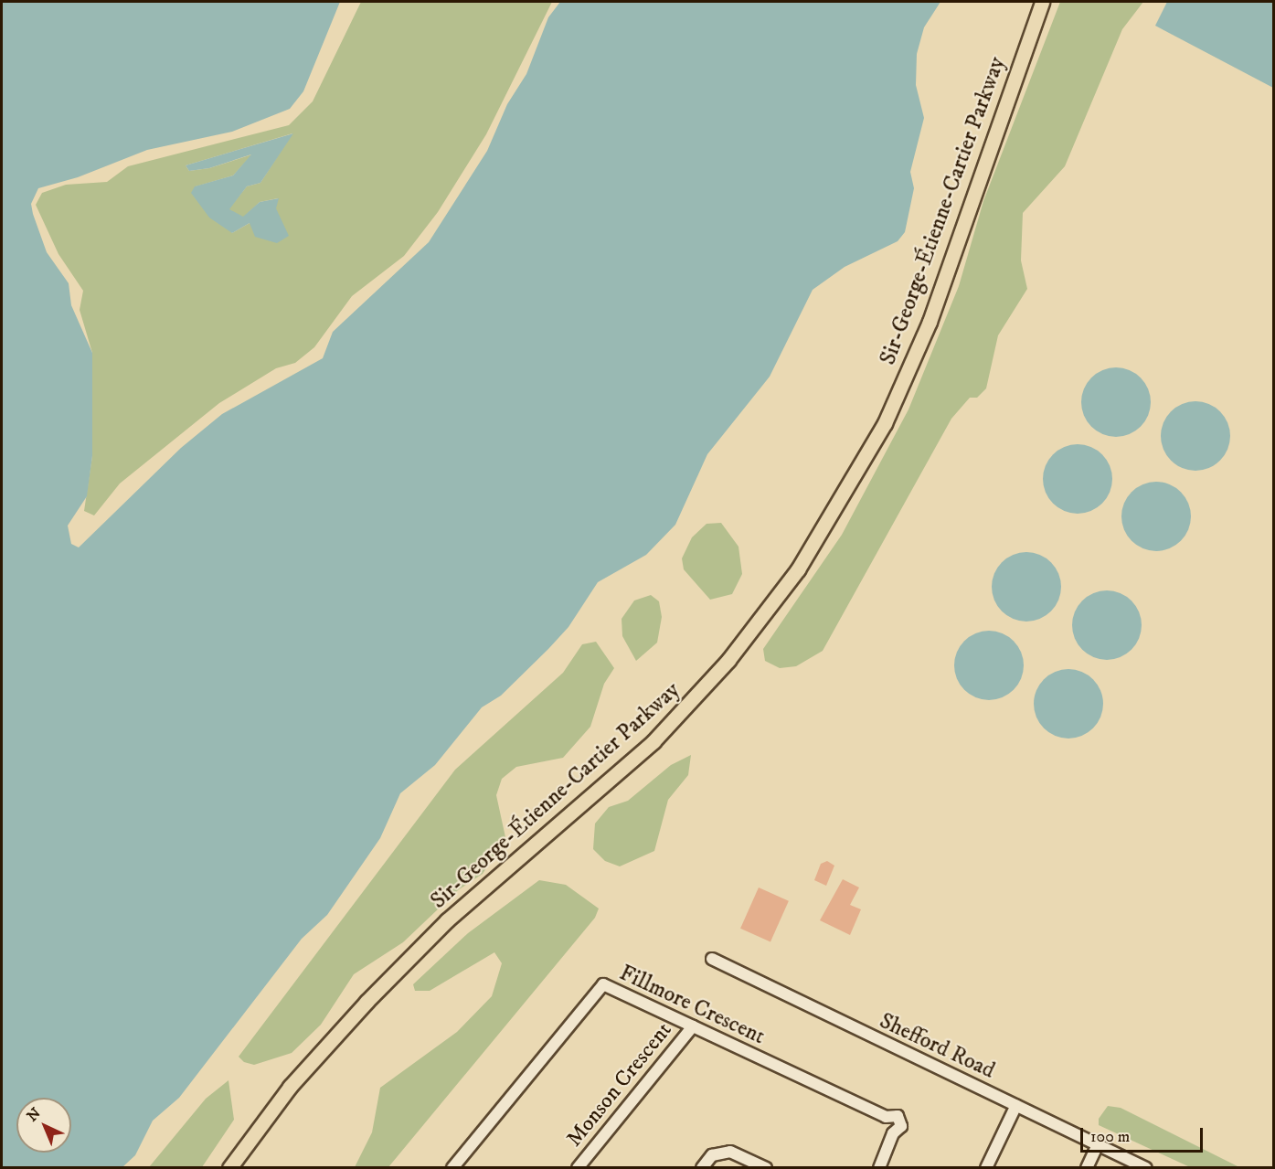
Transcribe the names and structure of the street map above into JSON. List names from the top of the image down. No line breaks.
{"streets":{"main road":["Sir-George-Étienne-Cartier Parkway"],"street":["Fillmore Crescent","Shefford Road","Monson Crescent"]},"crossings":[["Fillmore Crescent","Monson Crescent"]],"scale_bar":"100 m","north":"top left"}
